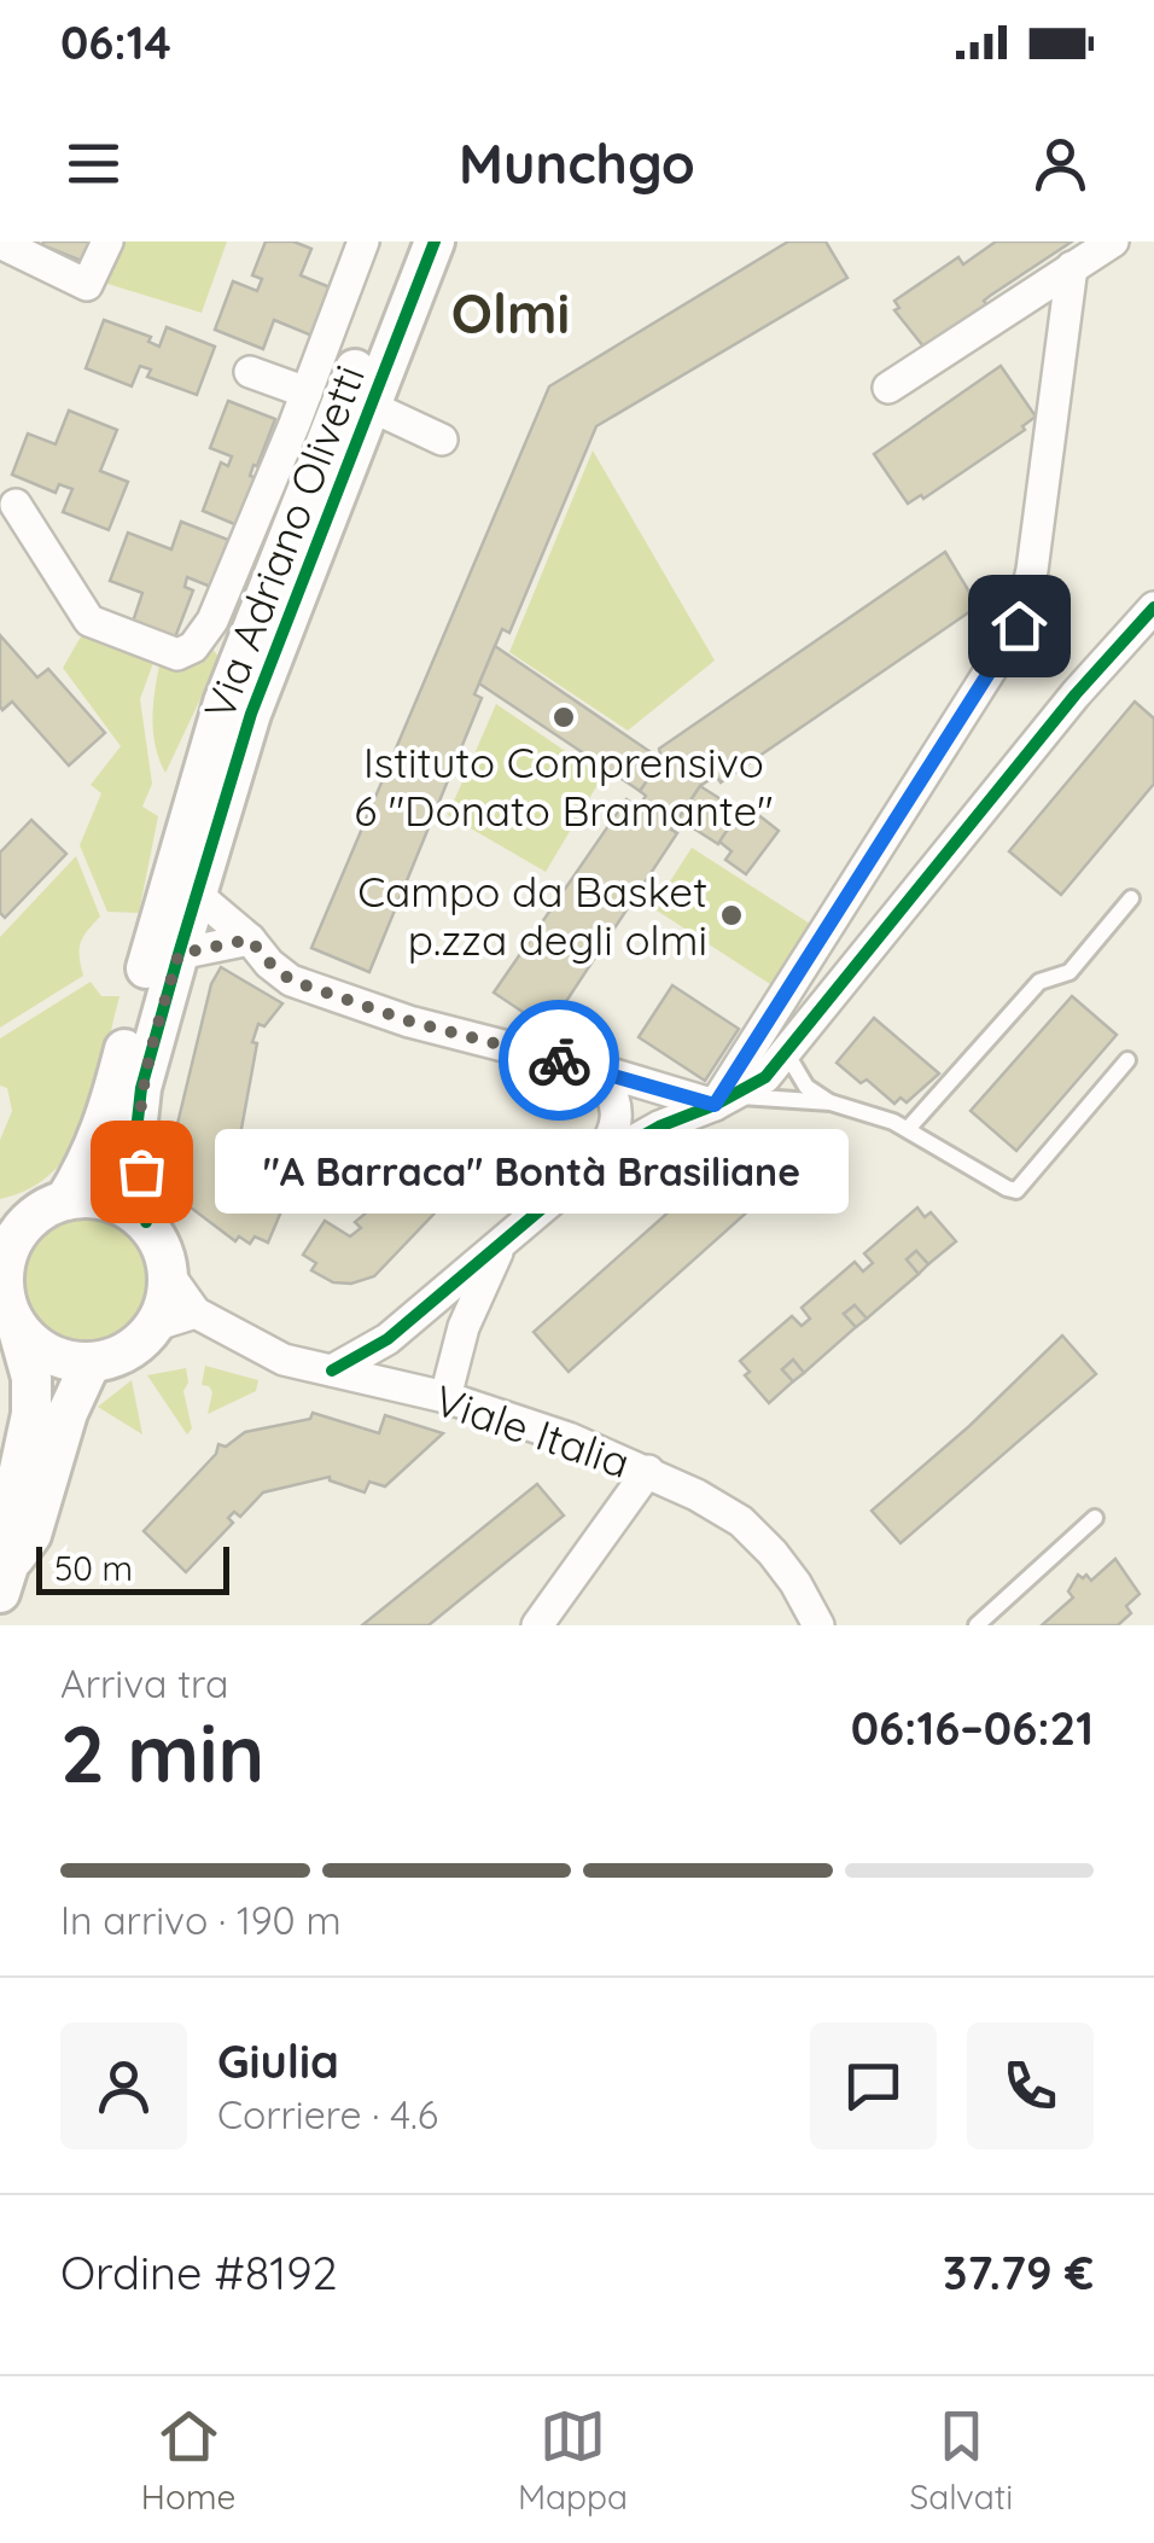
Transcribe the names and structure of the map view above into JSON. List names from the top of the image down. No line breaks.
{"streets":{"street":["Via Adriano Olivetti","Viale Italia"]},"crossings":[["Via Adriano Olivetti","Viale Italia"]],"districts":["Olmi"],"places":["Istituto Comprensivo 6 \"Donato Bramante\"","Campo da Basket p.zza degli olmi","\"A Barraca\" Bontà Brasiliane"],"scale_bar":"50 m","page":{"status":"06:14","header":"Munchgo","bubble":"\"A Barraca\" Bontà Brasiliane","scale":"50 m","heading":["2 min","Arriva tra","06:16–06:21"],"panel":["Giulia","Corriere · 4.6","Ordine #8192","37.79 €"],"bar":"In arrivo · 190 m","tabs":["Home","Mappa","Salvati"]}}
